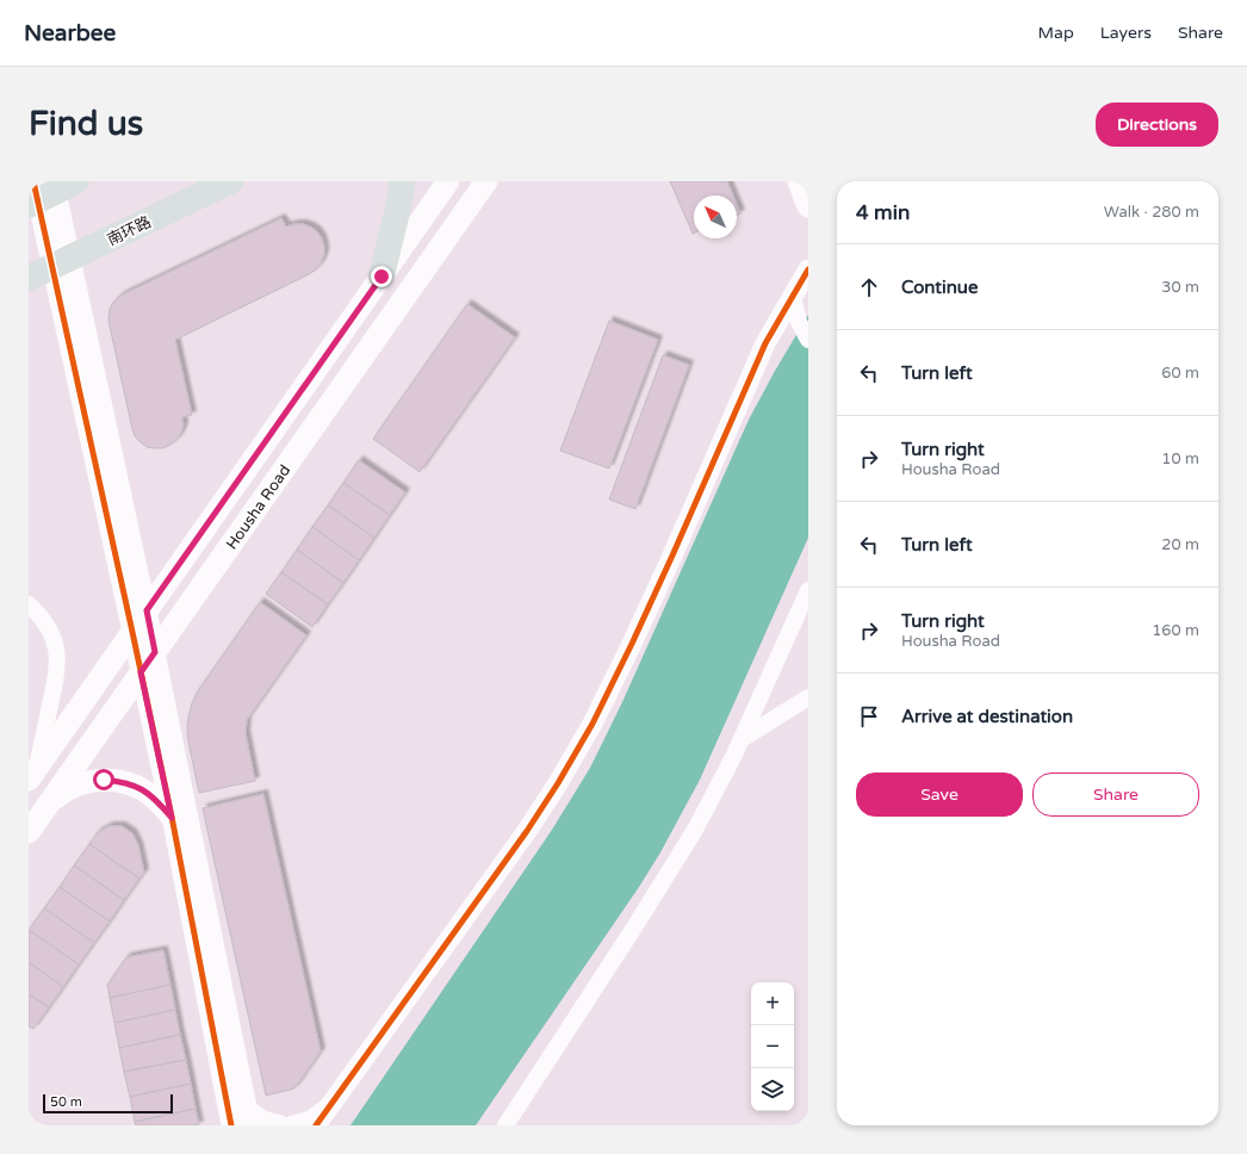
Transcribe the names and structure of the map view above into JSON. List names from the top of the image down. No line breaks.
{"streets":{"main road":["南环路","Housha Road"]},"scale_bar":"50 m","north":"top left","page":{"header":"Nearbee","nav":["Map","Layers","Share"],"buttons":["Directions",["Save","Share"]],"title":"Find us","heading":["4 min","Walk · 280 m"],"list":[["Continue","30 m"],["Turn left","60 m"],["Turn right","Housha Road","10 m"],["Turn left","20 m"],["Turn right","Housha Road","160 m"],"Arrive at destination"],"map_buttons":["+","−"],"scale":"50 m"}}
